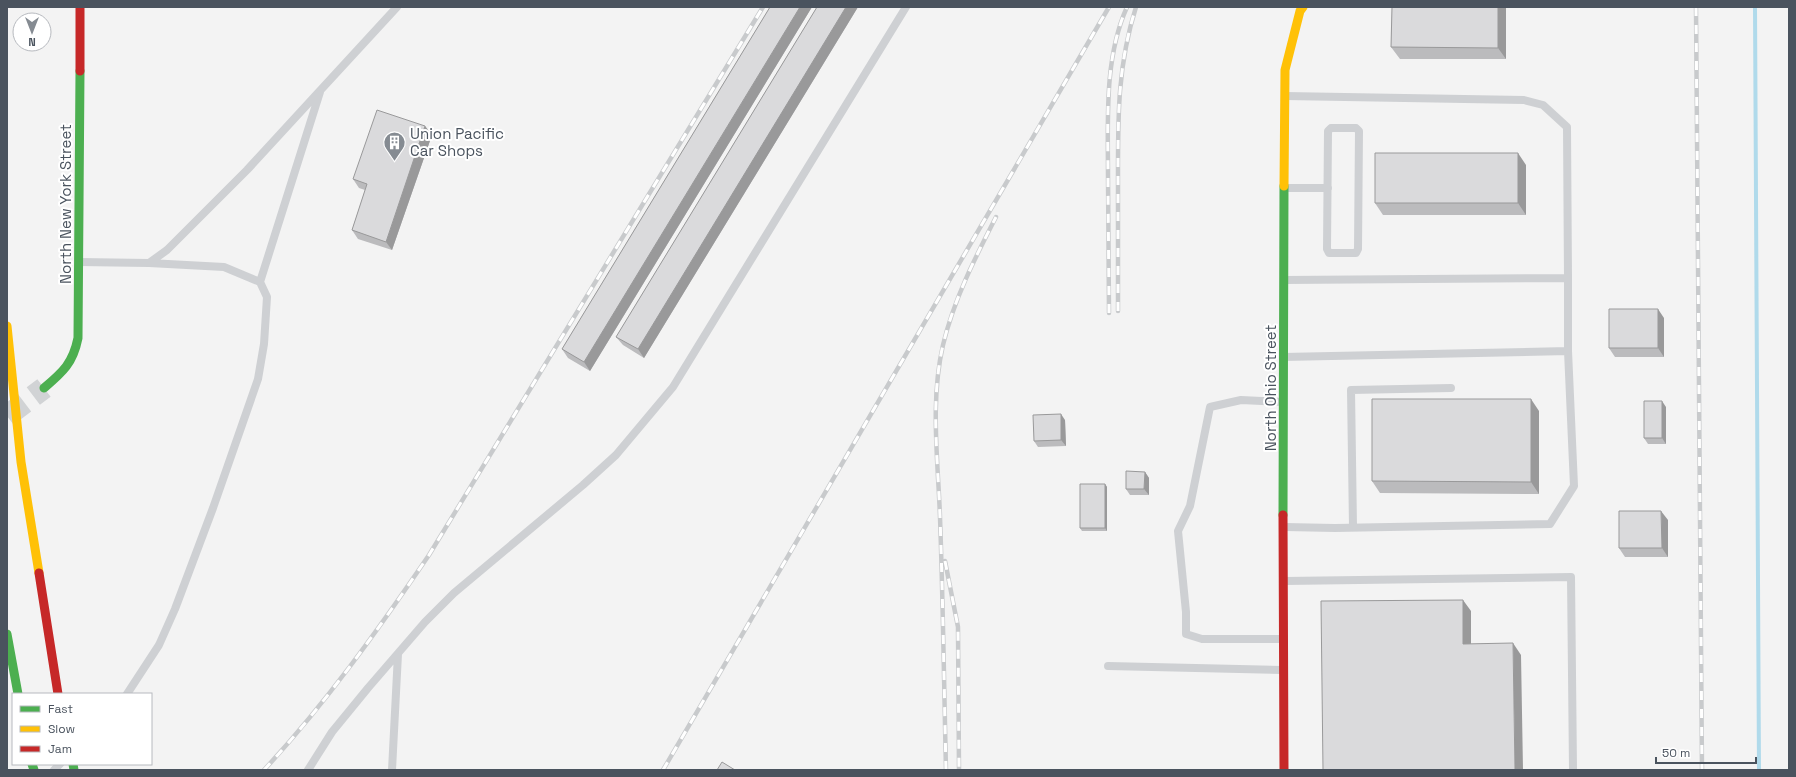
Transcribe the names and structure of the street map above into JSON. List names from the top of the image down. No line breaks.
{"streets":{"main road":["North New York Street","North Ohio Street"]},"places":{"building":["Union Pacific Car Shops"]},"legend":["Fast","Slow","Jam"],"scale_bar":"50 m","north":"bottom"}
